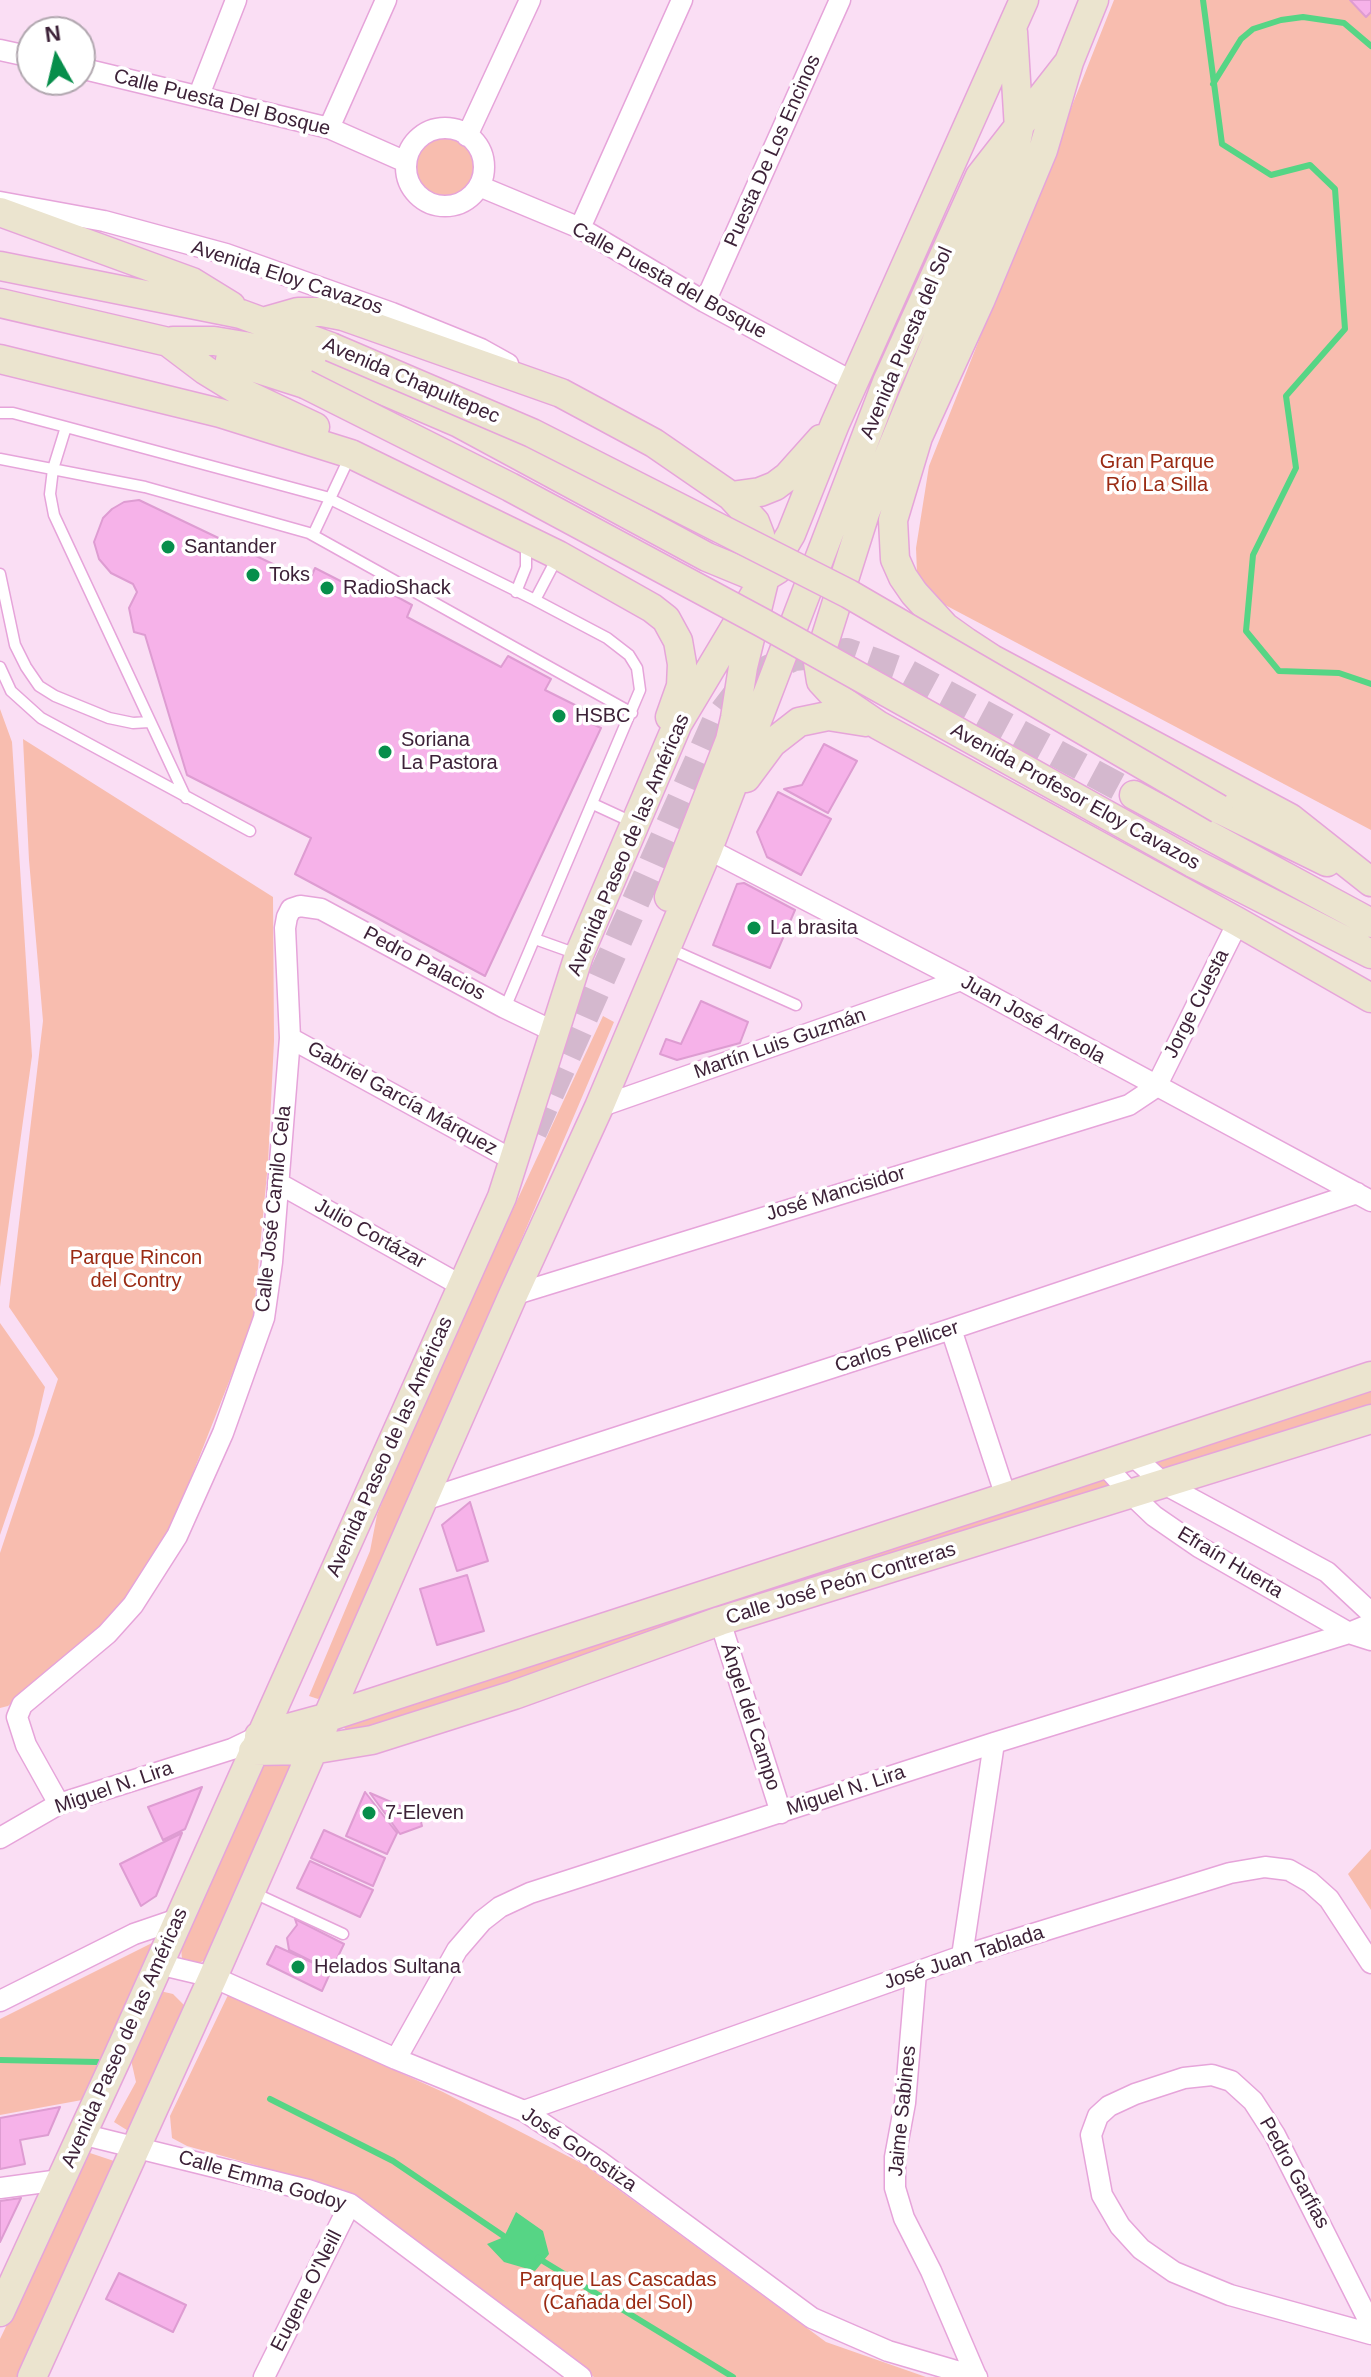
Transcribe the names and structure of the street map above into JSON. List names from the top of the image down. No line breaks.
{"streets":{"main road":["Avenida Puesta del Sol","Avenida Chapultepec","Avenida Profesor Eloy Cavazos","Avenida Paseo de las Américas","Calle José Peón Contreras"],"street":["Calle Puesta Del Bosque","Puesta De Los Encinos","Avenida Eloy Cavazos","Calle Puesta del Bosque","Pedro Palacios","Jorge Cuesta","Juan José Arreola","Martín Luis Guzmán","Gabriel García Márquez","José Mancisidor","Calle José Camilo Cela","Julio Cortázar","Carlos Pellicer","Efraín Huerta","Ángel del Campo","Miguel N. Lira","José Juan Tablada","Jaime Sabines","José Gorostiza","Pedro Garfias","Calle Emma Godoy","Eugene O'Neill"]},"crossings":[["Calle Puesta Del Bosque","Calle Puesta del Bosque"],["Puesta De Los Encinos","Calle Puesta del Bosque"],["Calle Puesta del Bosque","Avenida Puesta del Sol"],["Avenida Puesta del Sol","Avenida Profesor Eloy Cavazos"],["Avenida Puesta del Sol","Avenida Paseo de las Américas"],["Avenida Paseo de las Américas","Pedro Palacios"],["Avenida Paseo de las Américas","Gabriel García Márquez"],["Avenida Paseo de las Américas","Julio Cortázar"],["Avenida Paseo de las Américas","Calle José Peón Contreras"],["Avenida Paseo de las Américas","Miguel N. Lira"],["Avenida Paseo de las Américas","José Gorostiza"],["Avenida Paseo de las Américas","Calle Emma Godoy"],["Pedro Palacios","Calle José Camilo Cela"],["Jorge Cuesta","Juan José Arreola"],["Jorge Cuesta","José Mancisidor"],["Juan José Arreola","Martín Luis Guzmán"],["Juan José Arreola","José Mancisidor"],["Juan José Arreola","Carlos Pellicer"],["Gabriel García Márquez","Calle José Camilo Cela"],["Calle José Camilo Cela","Julio Cortázar"],["Calle José Camilo Cela","Miguel N. Lira"],["Efraín Huerta","Calle José Peón Contreras"],["Efraín Huerta","Miguel N. Lira"],["Calle José Peón Contreras","Ángel del Campo"],["Calle José Peón Contreras","Miguel N. Lira"],["Ángel del Campo","Miguel N. Lira"],["Miguel N. Lira","José Gorostiza"],["José Juan Tablada","Jaime Sabines"],["José Juan Tablada","José Gorostiza"],["Jaime Sabines","José Gorostiza"],["Calle Emma Godoy","Eugene O'Neill"]],"parks":["Gran Parque Río La Silla","Parque Rincon del Contry","Parque Las Cascadas (Cañada del Sol)"],"places":["Santander","Toks","RadioShack","HSBC","Soriana La Pastora","La brasita","7-Eleven","Helados Sultana"],"north":"top"}
